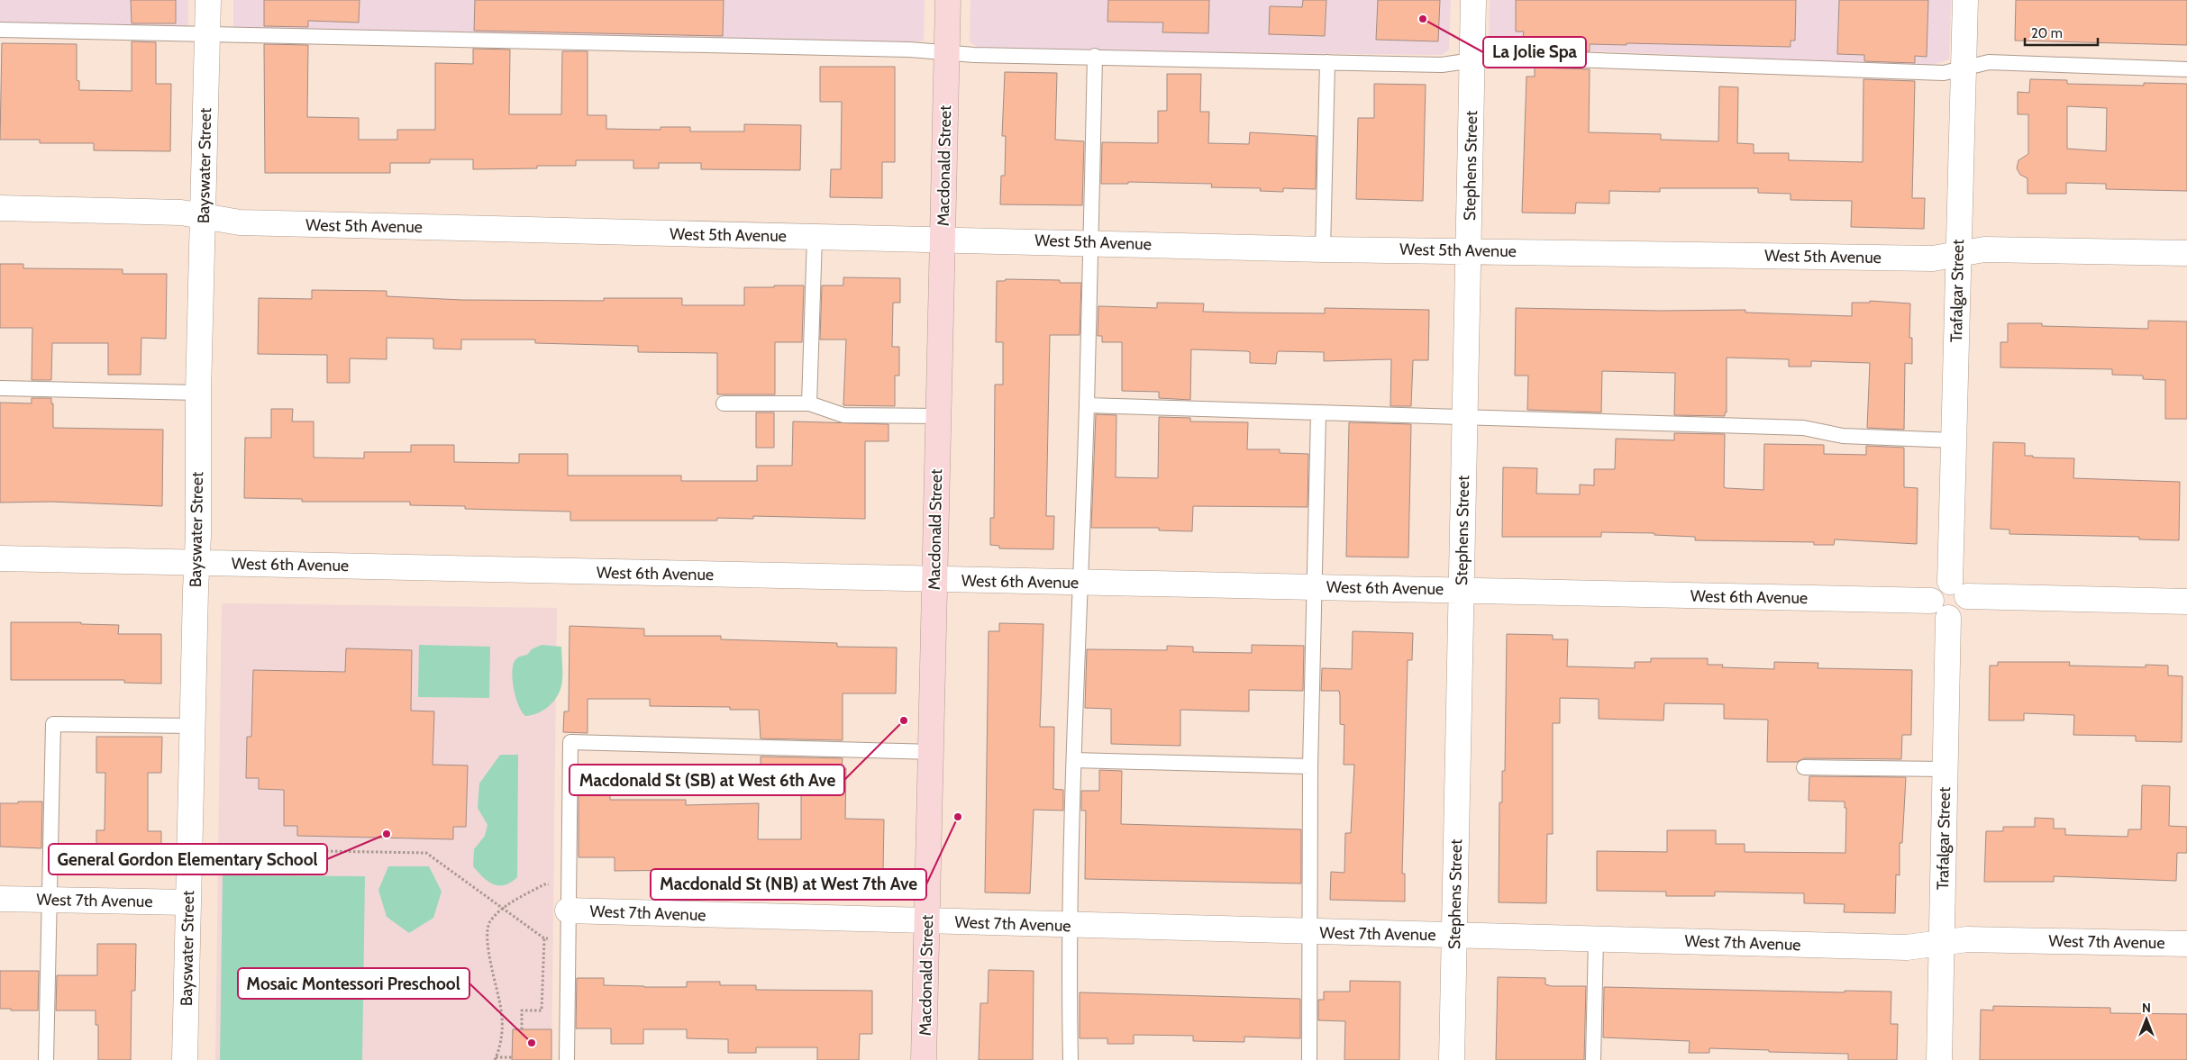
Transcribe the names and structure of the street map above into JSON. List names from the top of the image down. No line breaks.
{"streets":{"street":["Bayswater Street","Macdonald Street","Stephens Street","West 5th Avenue","Trafalgar Street","West 6th Avenue","West 7th Avenue"]},"crossings":[["Bayswater Street","West 5th Avenue"],["Bayswater Street","West 6th Avenue"],["Bayswater Street","West 7th Avenue"],["Macdonald Street","West 5th Avenue"],["Macdonald Street","West 6th Avenue"],["Macdonald Street","West 7th Avenue"],["Stephens Street","West 5th Avenue"],["Stephens Street","West 6th Avenue"],["Stephens Street","West 7th Avenue"],["West 5th Avenue","Trafalgar Street"],["Trafalgar Street","West 6th Avenue"],["Trafalgar Street","West 7th Avenue"]],"places":["La Jolie Spa","Macdonald St (SB) at West 6th Ave","Macdonald St (NB) at West 7th Ave","General Gordon Elementary School","Mosaic Montessori Preschool"],"scale_bar":"20 m","north":"top"}
